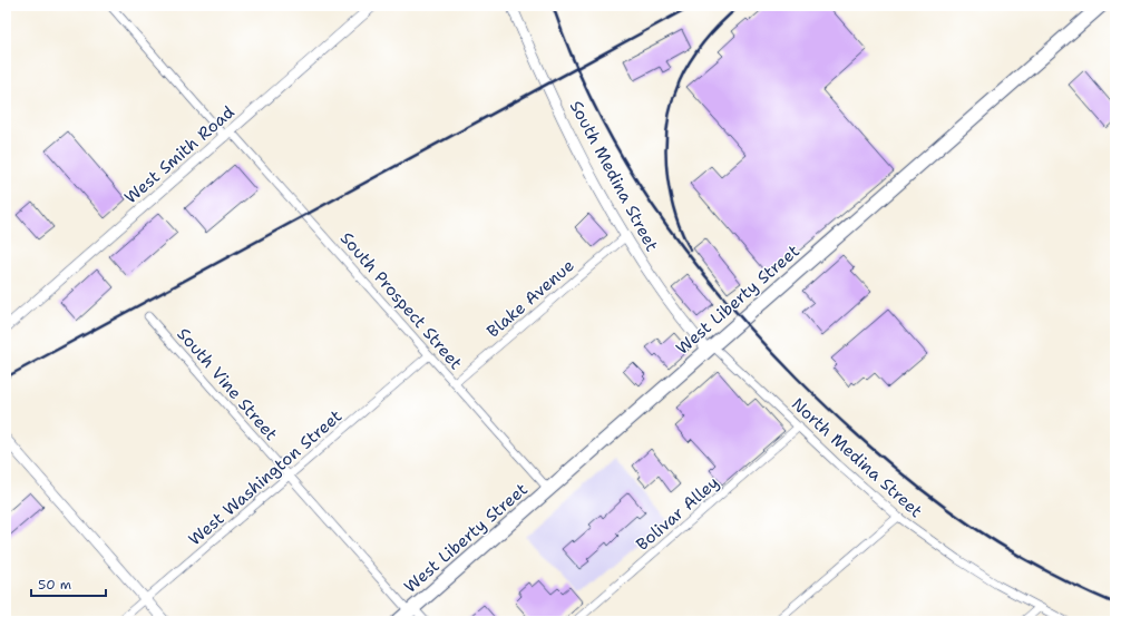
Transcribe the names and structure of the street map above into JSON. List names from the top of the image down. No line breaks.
{"streets":{"highway":["West Liberty Street"],"street":["West Smith Road","South Medina Street","Blake Avenue","South Prospect Street","South Vine Street","North Medina Street","West Washington Street","Bolivar Alley"]},"crossings":[["West Smith Road","South Prospect Street"],["South Medina Street","Blake Avenue"],["South Medina Street","West Liberty Street"],["South Medina Street","North Medina Street"],["Blake Avenue","South Prospect Street"],["West Liberty Street","South Prospect Street"],["West Liberty Street","South Vine Street"],["West Liberty Street","North Medina Street"],["South Prospect Street","West Washington Street"],["South Vine Street","West Washington Street"],["North Medina Street","Bolivar Alley"]],"scale_bar":"50 m"}
